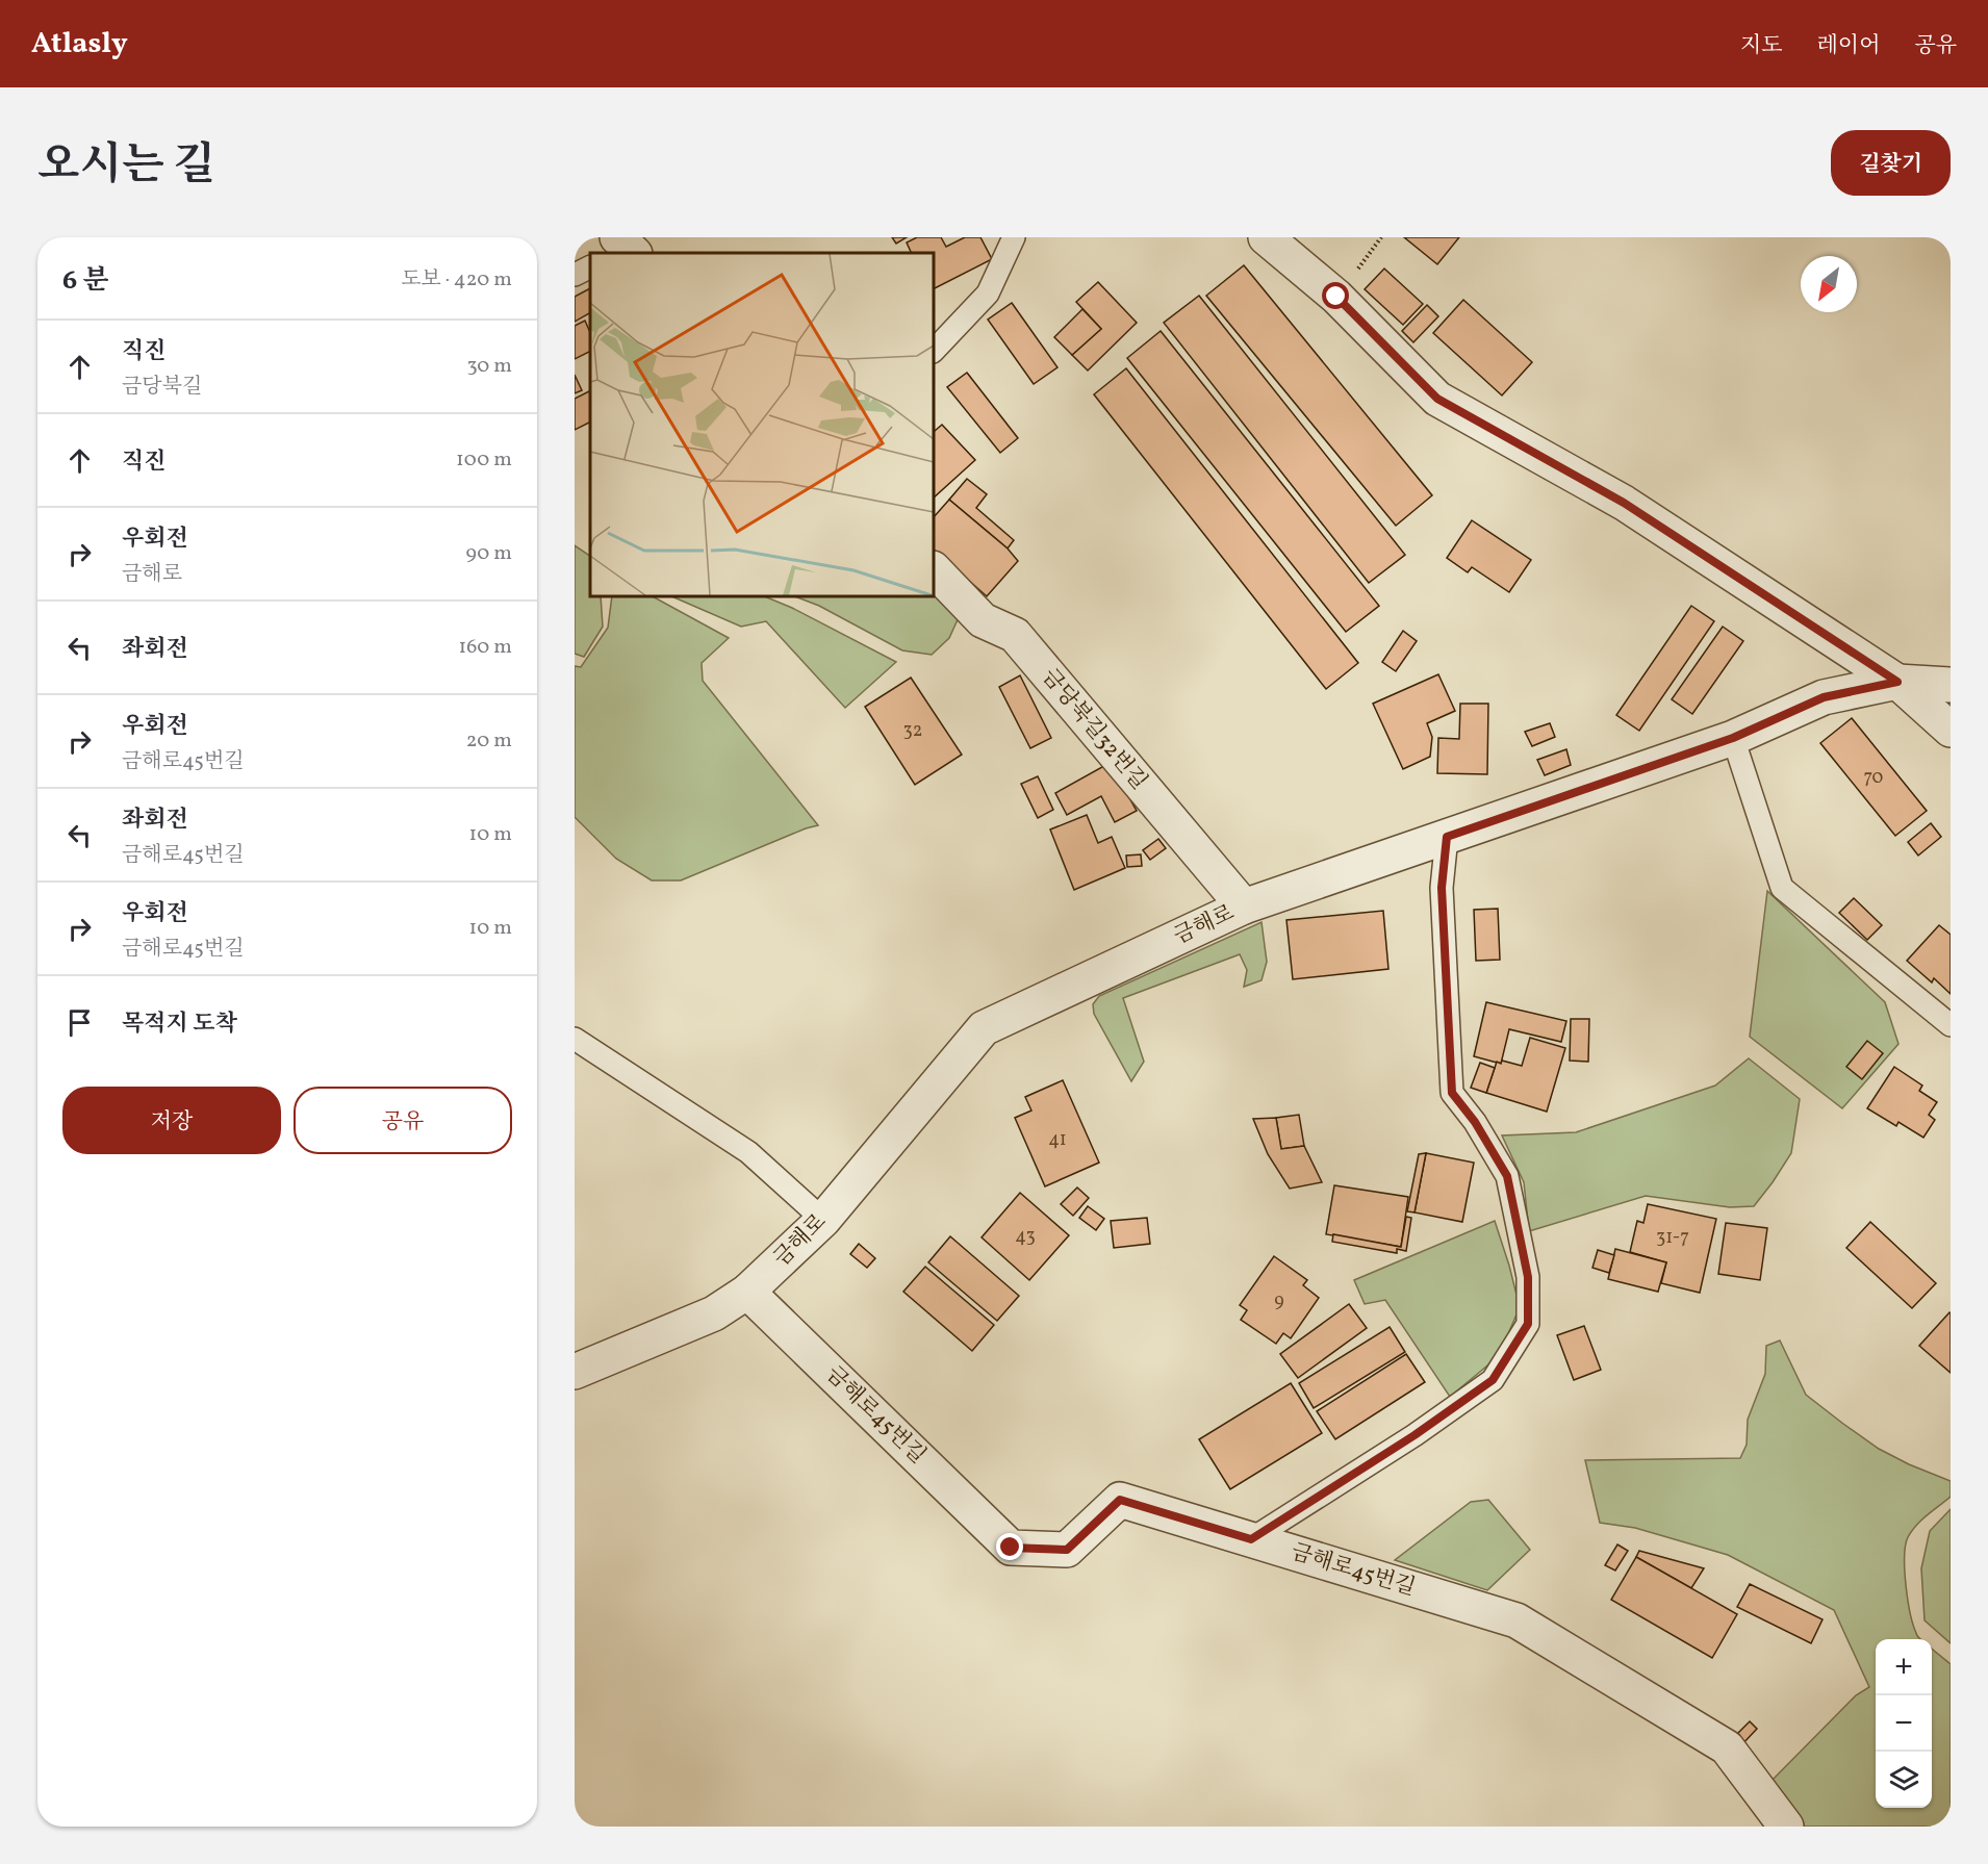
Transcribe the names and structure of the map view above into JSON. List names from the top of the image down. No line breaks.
{"streets":{"street":["금당북길32번길","금해로","금해로45번길"]},"crossings":[["금당북길32번길","금해로"],["금해로","금해로45번길"]],"house_numbers":["32","70","41","43","31-7","9"],"north":"bottom left","page":{"header":"Atlasly","nav":["지도","레이어","공유"],"title":"오시는 길","buttons":["길찾기",["저장","공유"]],"heading":["6 분","도보 · 420 m"],"list":[["직진","금당북길","30 m"],["직진","100 m"],["우회전","금해로","90 m"],["좌회전","160 m"],["우회전","금해로45번길","20 m"],["좌회전","금해로45번길","10 m"],["우회전","금해로45번길","10 m"],"목적지 도착"],"map_buttons":["+","−"]}}
